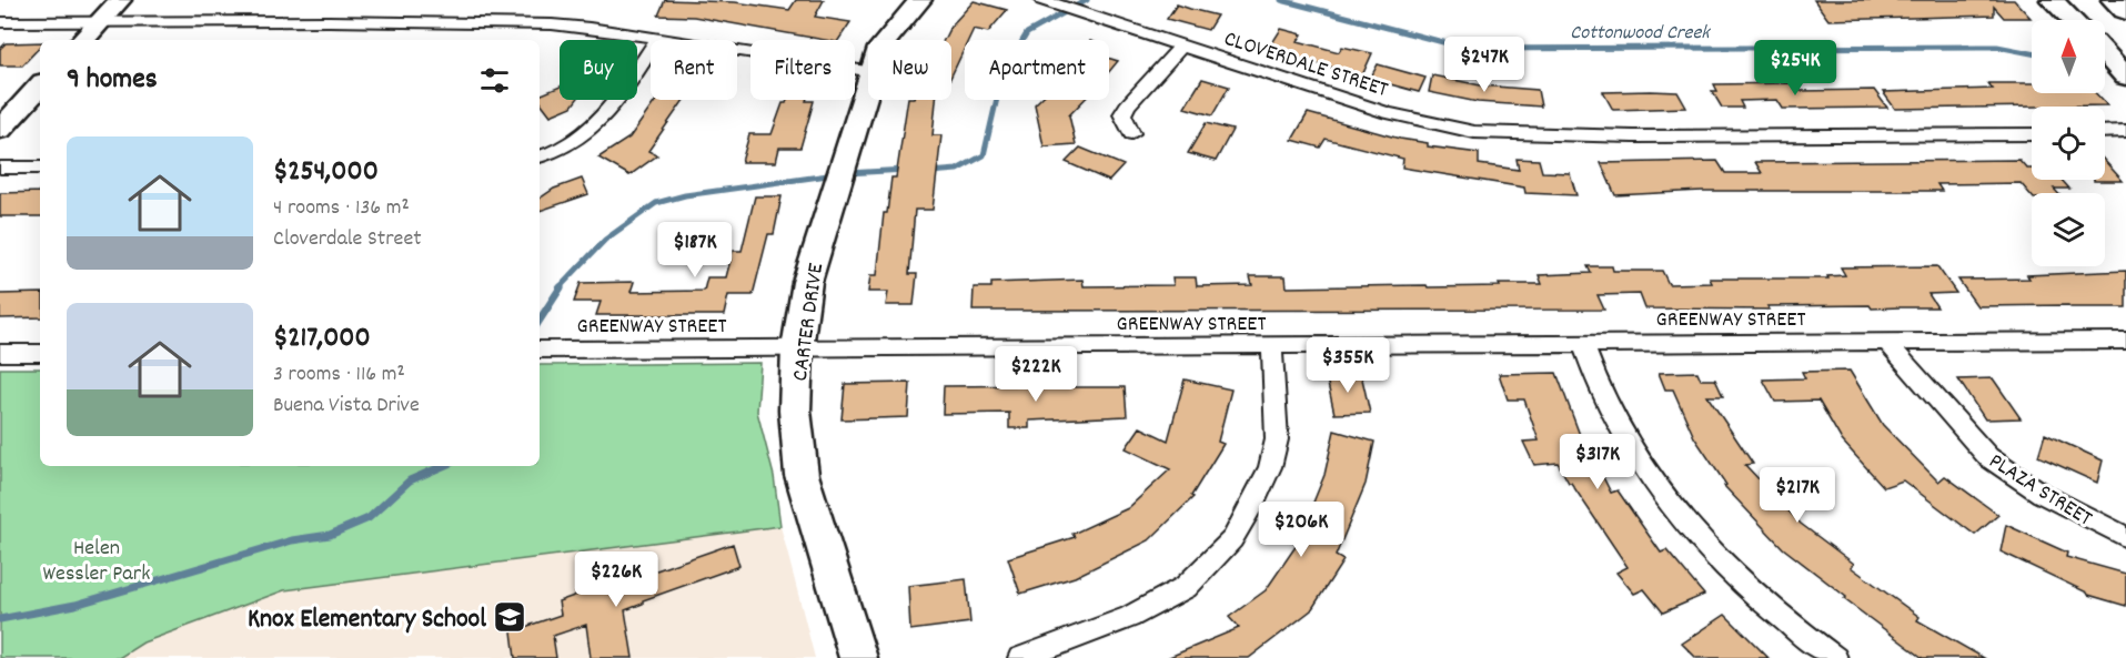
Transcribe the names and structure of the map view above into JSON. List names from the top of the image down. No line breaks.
{"streets":{"street":["CLOVERDALE STREET","GREENWAY STREET","CARTER DRIVE","PLAZA STREET"]},"crossings":[["GREENWAY STREET","CARTER DRIVE"],["GREENWAY STREET","PLAZA STREET"]],"water":["Cottonwood Creek"],"parks":["Helen Wessler Park"],"places":{"school or university":["Knox Elementary School"]},"north":"top","page":{"price":["$247K","$254K","$187K","$355K","$222K","$317K","$217K","$206K","$226K"],"chip":["Buy","Rent","Filters","New","Apartment"],"heading":"9 homes","list":[{"name":"$254,000","note":"4 rooms · 136 m² · Cloverdale Street"},{"name":"$217,000","note":"3 rooms · 116 m² · Buena Vista Drive"}]}}
